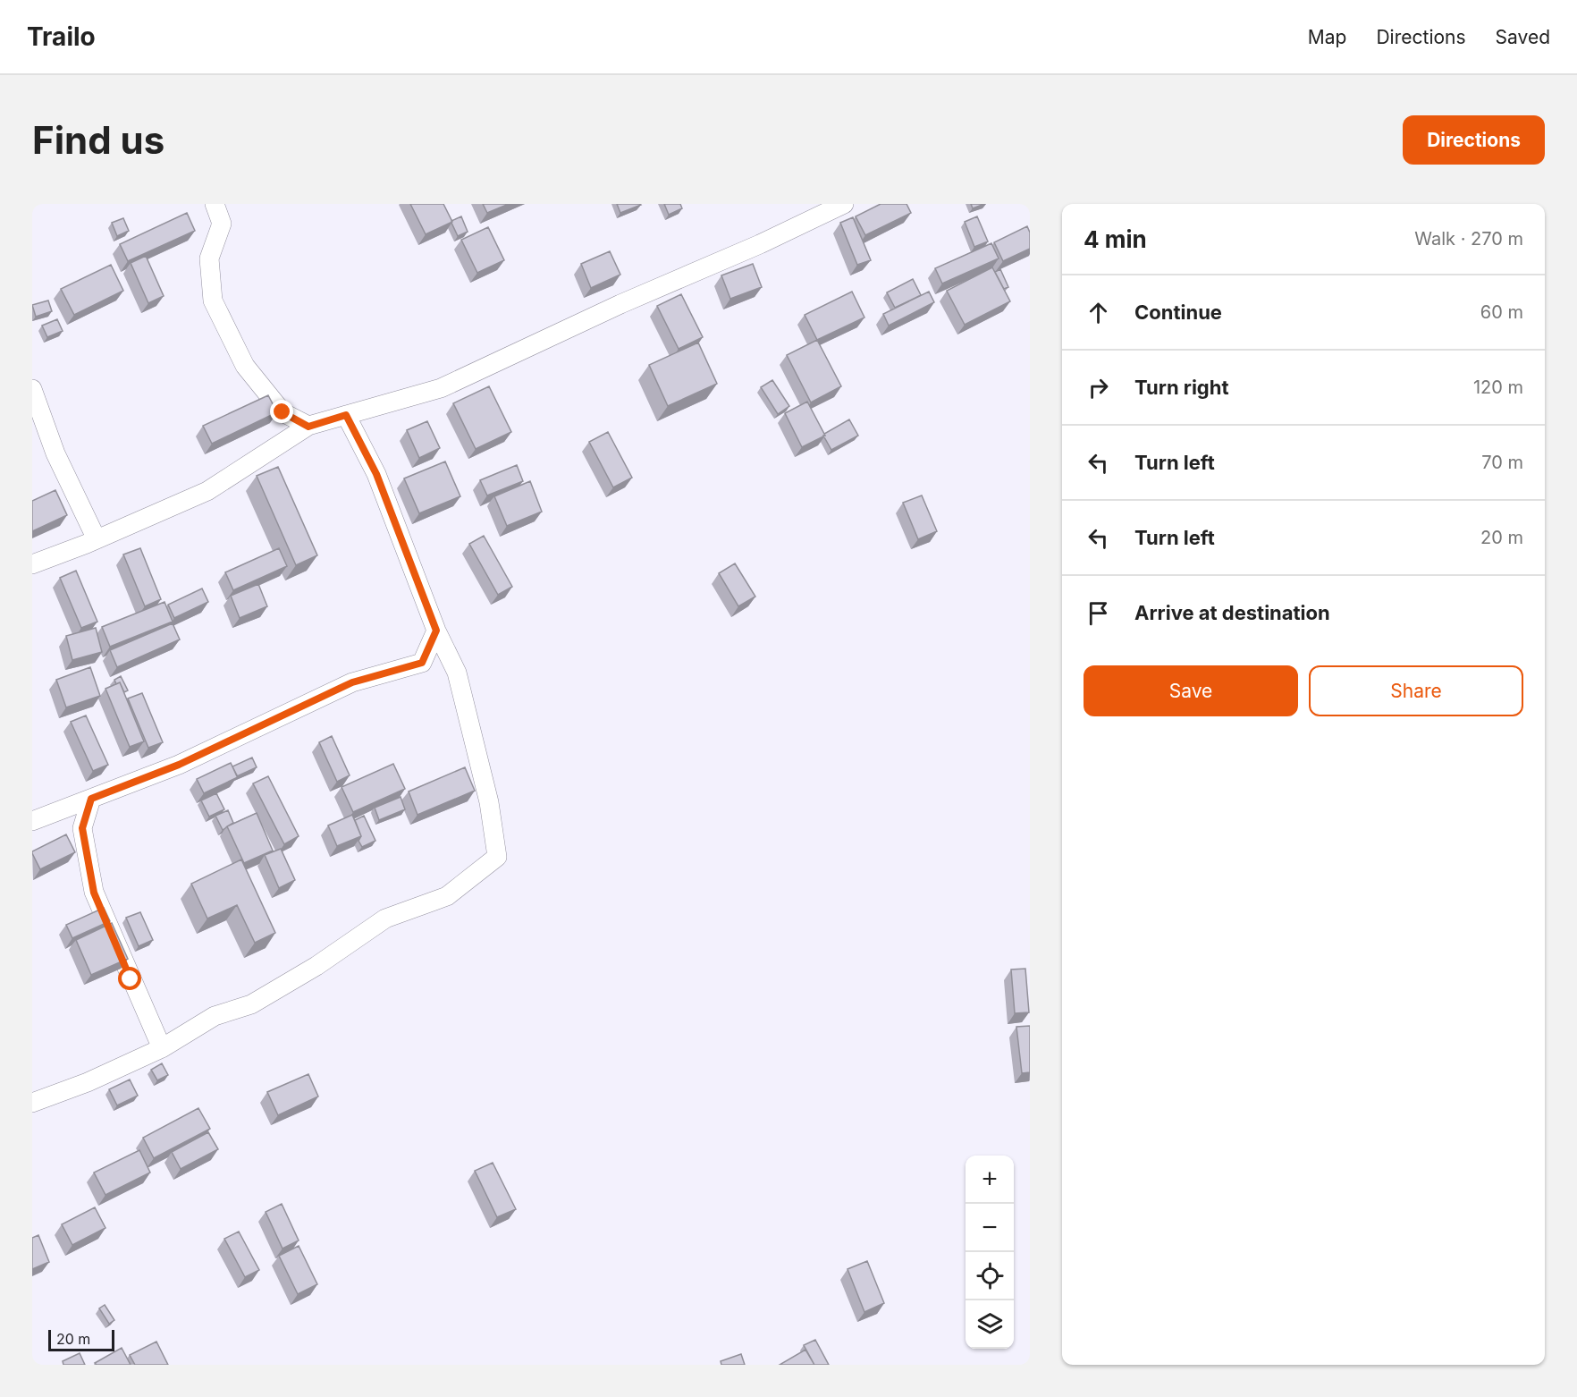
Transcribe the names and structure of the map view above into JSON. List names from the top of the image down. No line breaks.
{"scale_bar":"20 m","page":{"header":"Trailo","nav":["Map","Directions","Saved"],"buttons":["Directions",["Save","Share"]],"title":"Find us","heading":["4 min","Walk · 270 m"],"list":[["Continue","60 m"],["Turn right","120 m"],["Turn left","70 m"],["Turn left","20 m"],"Arrive at destination"],"map_buttons":["+","−"],"scale":"20 m"}}
